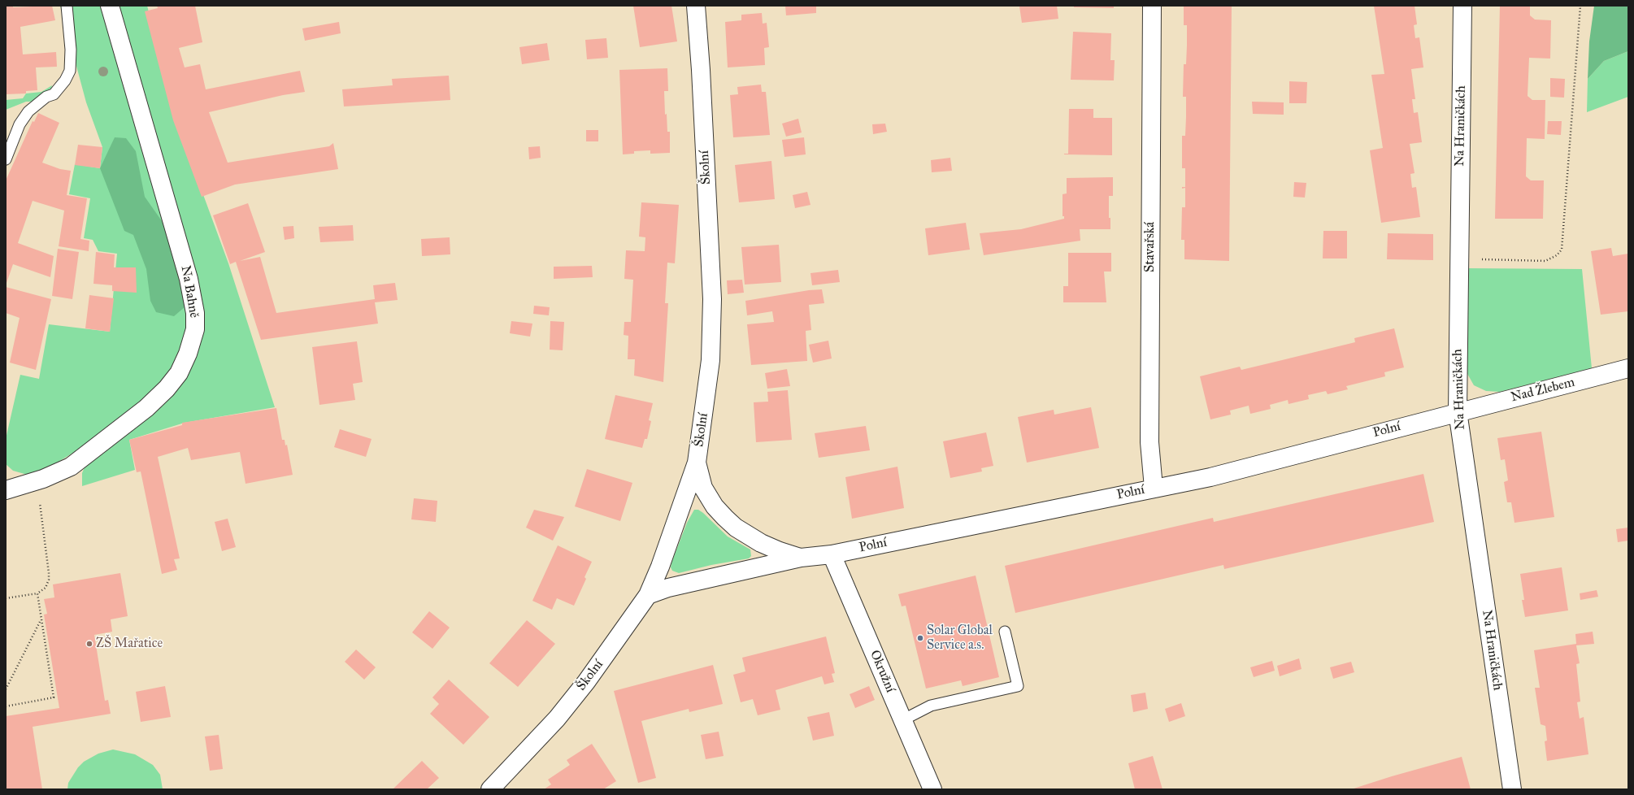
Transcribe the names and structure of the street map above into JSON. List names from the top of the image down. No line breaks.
{"streets":{"street":["Na Hraničkách","Školní","Stavařská","Na Bahně","Nad Žlebem","Polní","Okružní"]},"crossings":[["Na Hraničkách","Nad Žlebem"],["Na Hraničkách","Polní"],["Školní","Polní"],["Stavařská","Polní"],["Nad Žlebem","Polní"],["Polní","Okružní"]],"places":["Solar Global Service a.s.","ZŠ Mařatice"]}
